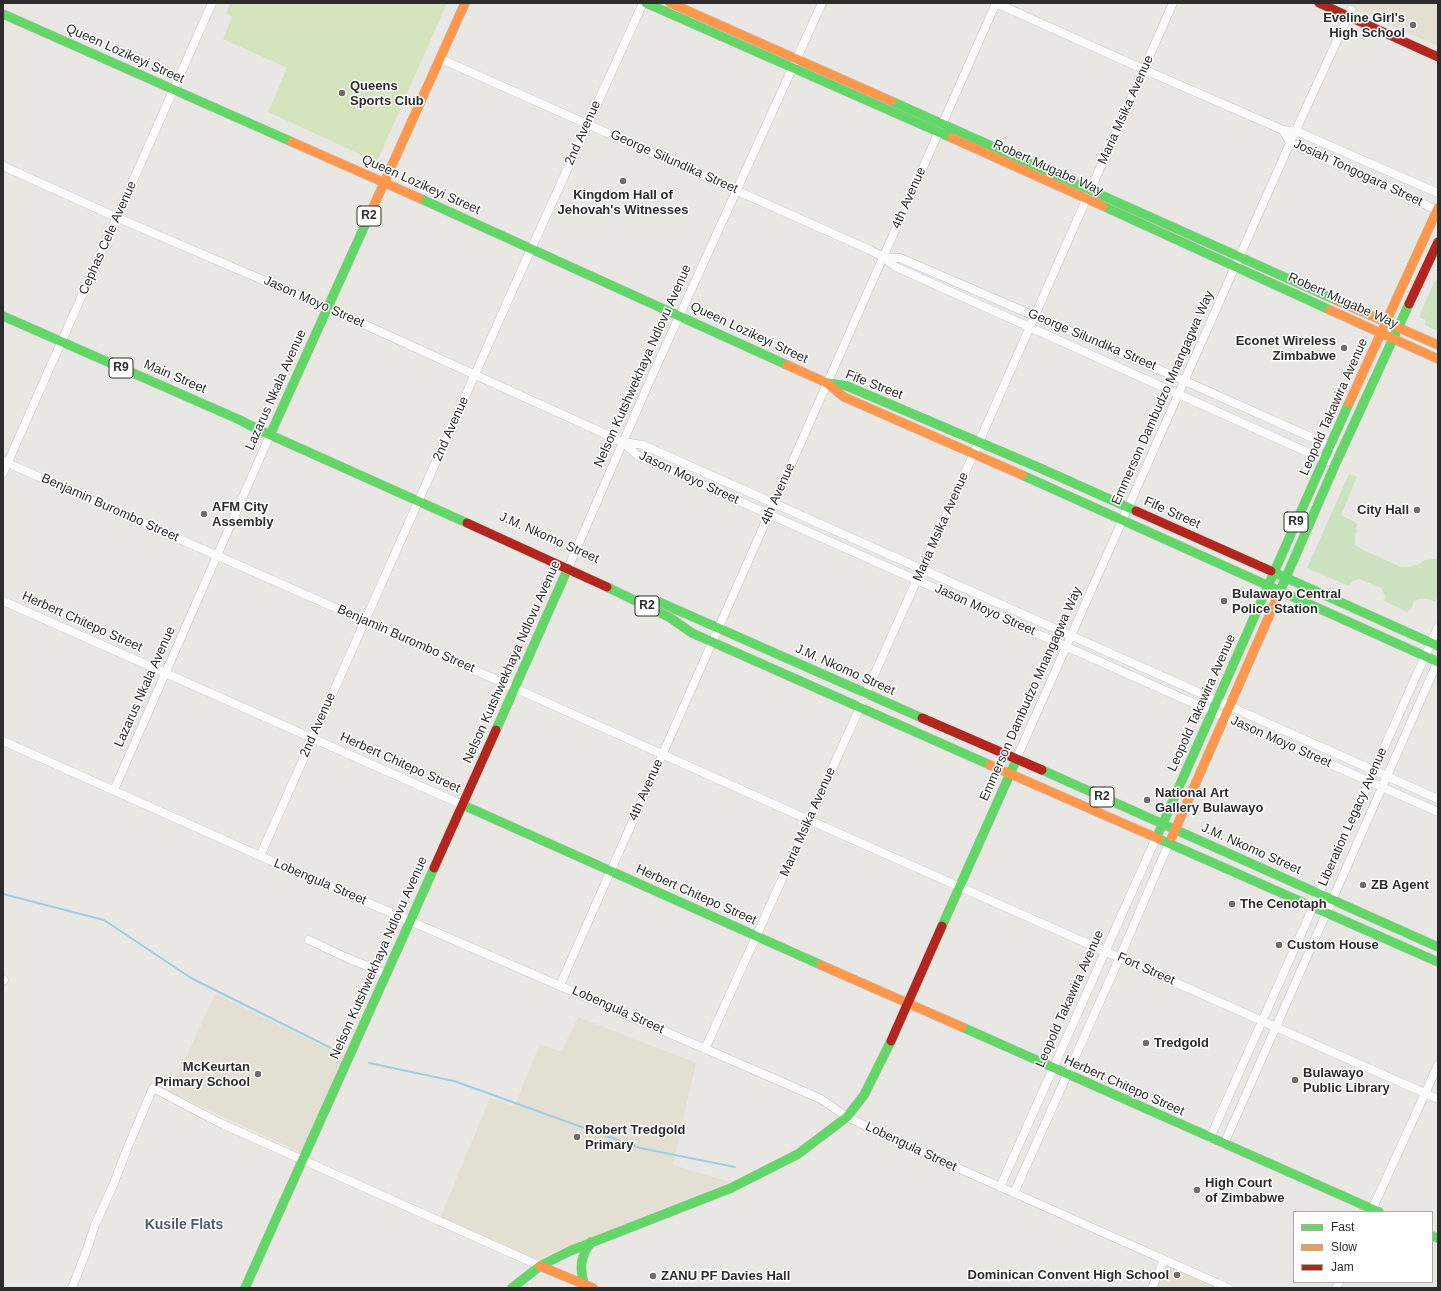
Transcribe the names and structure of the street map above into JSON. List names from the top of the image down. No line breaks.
{"streets":{"main road":["Queen Lozikeyi Street","Robert Mugabe Way","R2","Nelson Kutshwekhaya Ndlovu Avenue","R9","Main Street","Fife Street","Lazarus Nkala Avenue","Emmerson Dambudzo Mnangagwa Way","Leopold Takawira Avenue","J.M. Nkomo Street","Herbert Chitepo Street"],"street":["Maria Msika Avenue","2nd Avenue","George Silundika Street","Josiah Tongogara Street","4th Avenue","Cephas Cele Avenue","Jason Moyo Street","Benjamin Burombo Street","Liberation Legacy Avenue","Lobengula Street","Fort Street"]},"crossings":[["Queen Lozikeyi Street","2nd Avenue"],["Queen Lozikeyi Street","4th Avenue"],["Queen Lozikeyi Street","Cephas Cele Avenue"],["Queen Lozikeyi Street","Nelson Kutshwekhaya Ndlovu Avenue"],["Queen Lozikeyi Street","Fife Street"],["Queen Lozikeyi Street","Lazarus Nkala Avenue"],["Maria Msika Avenue","George Silundika Street"],["Maria Msika Avenue","Robert Mugabe Way"],["Maria Msika Avenue","Josiah Tongogara Street"],["Maria Msika Avenue","Jason Moyo Street"],["Maria Msika Avenue","Fife Street"],["Maria Msika Avenue","Benjamin Burombo Street"],["Maria Msika Avenue","J.M. Nkomo Street"],["Maria Msika Avenue","Herbert Chitepo Street"],["Maria Msika Avenue","Lobengula Street"],["Maria Msika Avenue","Fort Street"],["2nd Avenue","George Silundika Street"],["2nd Avenue","Jason Moyo Street"],["2nd Avenue","Benjamin Burombo Street"],["2nd Avenue","J.M. Nkomo Street"],["2nd Avenue","Herbert Chitepo Street"],["2nd Avenue","Lobengula Street"],["George Silundika Street","4th Avenue"],["George Silundika Street","Nelson Kutshwekhaya Ndlovu Avenue"],["George Silundika Street","Lazarus Nkala Avenue"],["George Silundika Street","Emmerson Dambudzo Mnangagwa Way"],["George Silundika Street","Leopold Takawira Avenue"],["Robert Mugabe Way","4th Avenue"],["Robert Mugabe Way","Nelson Kutshwekhaya Ndlovu Avenue"],["Robert Mugabe Way","Emmerson Dambudzo Mnangagwa Way"],["Robert Mugabe Way","Leopold Takawira Avenue"],["Josiah Tongogara Street","4th Avenue"],["Josiah Tongogara Street","Emmerson Dambudzo Mnangagwa Way"],["Josiah Tongogara Street","Leopold Takawira Avenue"],["4th Avenue","Jason Moyo Street"],["4th Avenue","Fife Street"],["4th Avenue","Benjamin Burombo Street"],["4th Avenue","J.M. Nkomo Street"],["4th Avenue","Herbert Chitepo Street"],["4th Avenue","Lobengula Street"],["Cephas Cele Avenue","Jason Moyo Street"],["Cephas Cele Avenue","Main Street"],["Cephas Cele Avenue","Benjamin Burombo Street"],["Jason Moyo Street","Nelson Kutshwekhaya Ndlovu Avenue"],["Jason Moyo Street","Lazarus Nkala Avenue"],["Jason Moyo Street","Emmerson Dambudzo Mnangagwa Way"],["Jason Moyo Street","Leopold Takawira Avenue"],["Jason Moyo Street","Liberation Legacy Avenue"],["Nelson Kutshwekhaya Ndlovu Avenue","Benjamin Burombo Street"],["Nelson Kutshwekhaya Ndlovu Avenue","J.M. Nkomo Street"],["Nelson Kutshwekhaya Ndlovu Avenue","Herbert Chitepo Street"],["Nelson Kutshwekhaya Ndlovu Avenue","Lobengula Street"],["Main Street","Lazarus Nkala Avenue"],["Main Street","J.M. Nkomo Street"],["Fife Street","Emmerson Dambudzo Mnangagwa Way"],["Fife Street","Leopold Takawira Avenue"],["Fife Street","Liberation Legacy Avenue"],["Lazarus Nkala Avenue","Benjamin Burombo Street"],["Lazarus Nkala Avenue","J.M. Nkomo Street"],["Lazarus Nkala Avenue","Herbert Chitepo Street"],["Lazarus Nkala Avenue","Lobengula Street"],["Emmerson Dambudzo Mnangagwa Way","J.M. Nkomo Street"],["Emmerson Dambudzo Mnangagwa Way","Herbert Chitepo Street"],["Emmerson Dambudzo Mnangagwa Way","Lobengula Street"],["Emmerson Dambudzo Mnangagwa Way","Fort Street"],["Leopold Takawira Avenue","J.M. Nkomo Street"],["Leopold Takawira Avenue","Herbert Chitepo Street"],["Leopold Takawira Avenue","Lobengula Street"],["Leopold Takawira Avenue","Fort Street"],["Benjamin Burombo Street","Fort Street"],["J.M. Nkomo Street","Liberation Legacy Avenue"],["Herbert Chitepo Street","Liberation Legacy Avenue"],["Liberation Legacy Avenue","Fort Street"]],"districts":["Kusile Flats"],"places":["Eveline Girl's High School","Queens Sports Club","Kingdom Hall of Jehovah's Witnesses","Econet Wireless Zimbabwe","City Hall","AFM City Assembly","Bulawayo Central Police Station","National Art Gallery Bulawayo","ZB Agent","The Cenotaph","Custom House","Tredgold","McKeurtan Primary School","Bulawayo Public Library","Robert Tredgold Primary","High Court of Zimbabwe","Dominican Convent High School","ZANU PF Davies Hall"],"legend":["Fast","Slow","Jam"]}
